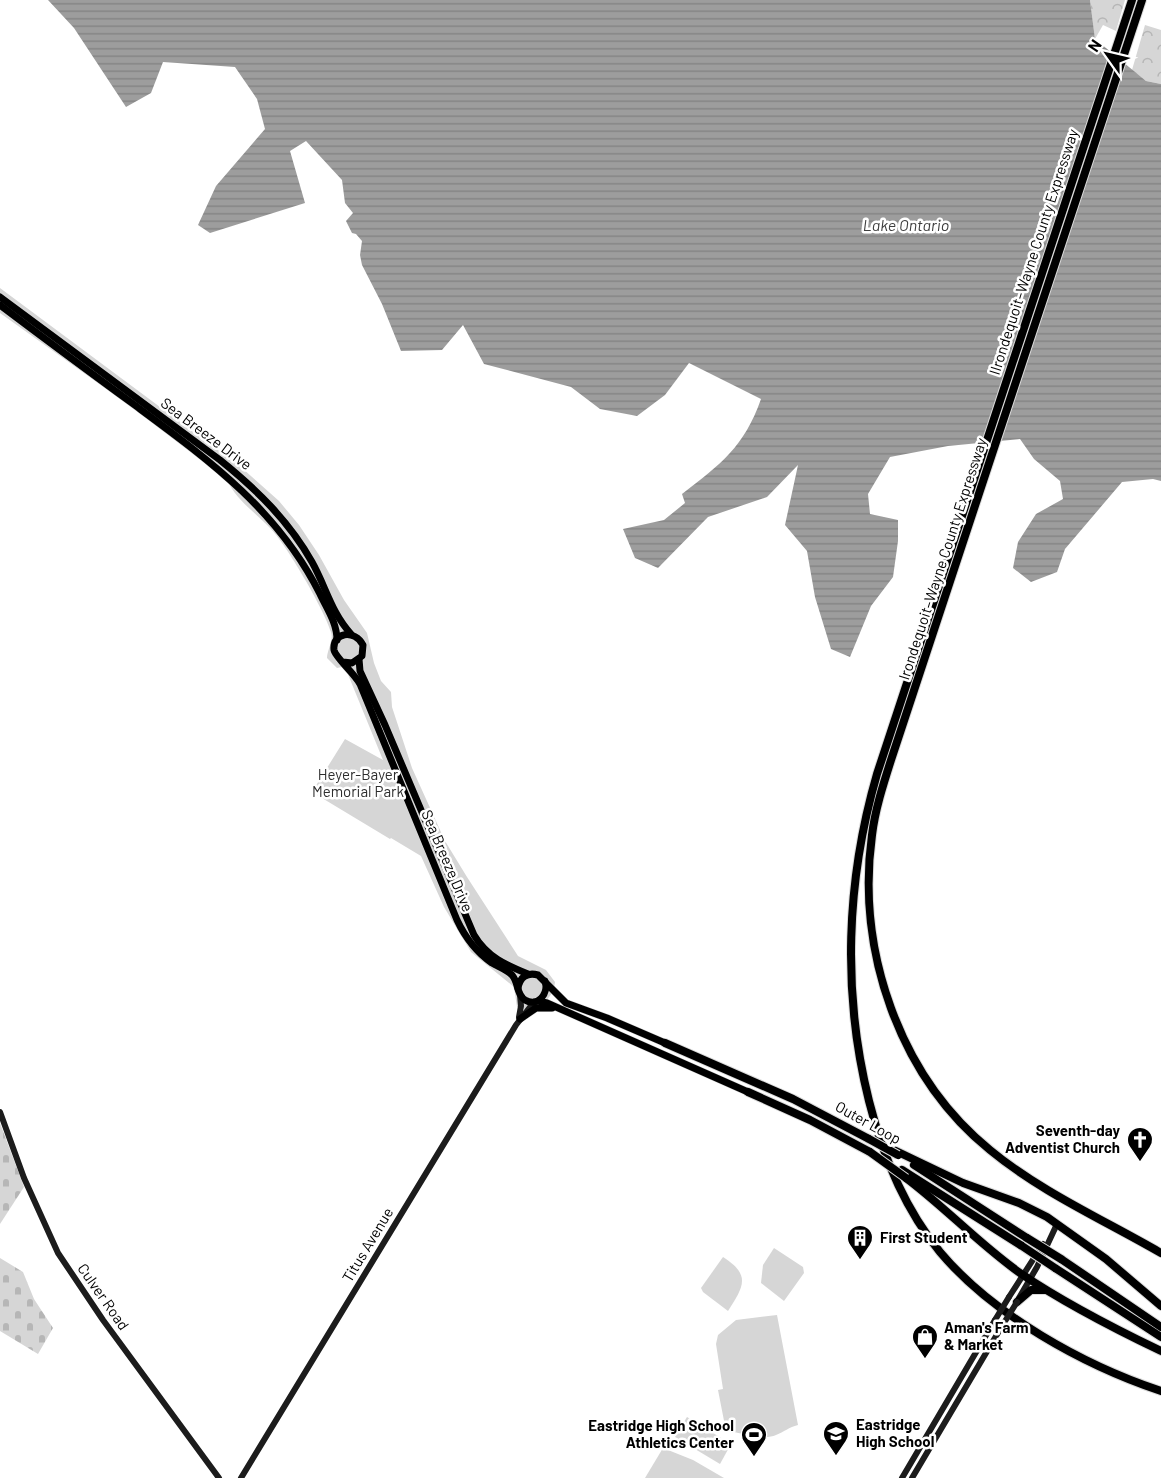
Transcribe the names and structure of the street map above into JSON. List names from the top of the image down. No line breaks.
{"streets":{"highway":["IIrondequoit–Wayne County Expressway","Irondequoit–Wayne County Expressway","Outer Loop"],"main road":["Sea Breeze Drive","Titus Avenue","Culver Road"]},"crossings":[["IIrondequoit–Wayne County Expressway","Irondequoit–Wayne County Expressway"],["Sea Breeze Drive","Outer Loop"],["Sea Breeze Drive","Titus Avenue"],["Outer Loop","Titus Avenue"]],"water":["Lake Ontario"],"parks":["Heyer-Bayer Memorial Park"],"places":{"church":["Seventh-day Adventist Church"],"building":["First Student"],"shop":["Aman's Farm & Market"],"school or university":["Eastridge High School"],"sports":["Eastridge High School Athletics Center"]},"north":"top left"}
